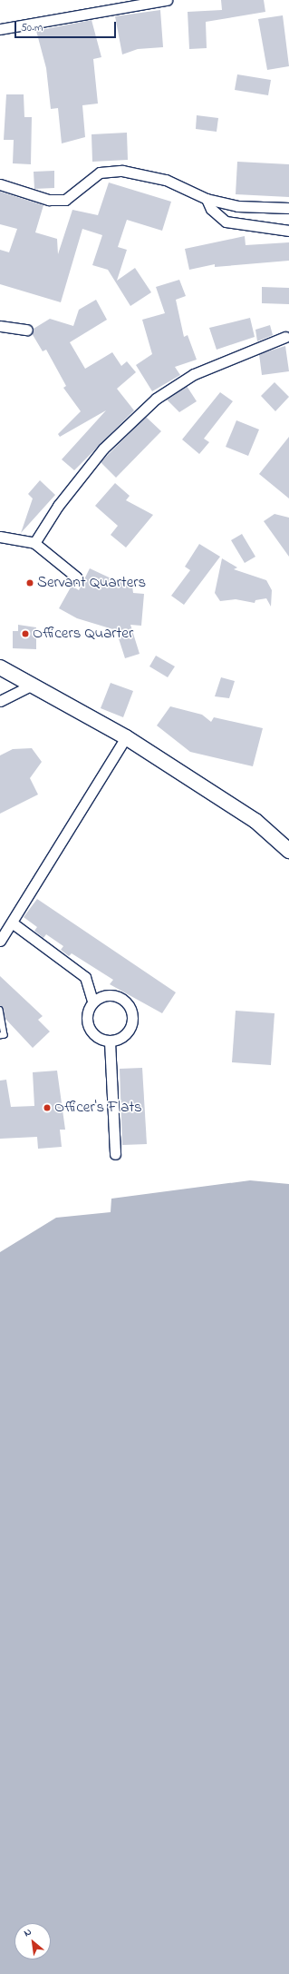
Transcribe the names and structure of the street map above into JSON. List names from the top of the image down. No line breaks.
{"places":["Servant Quarters","Officers Quarter","Officer's Flats"],"scale_bar":"50 m","north":"top left"}
